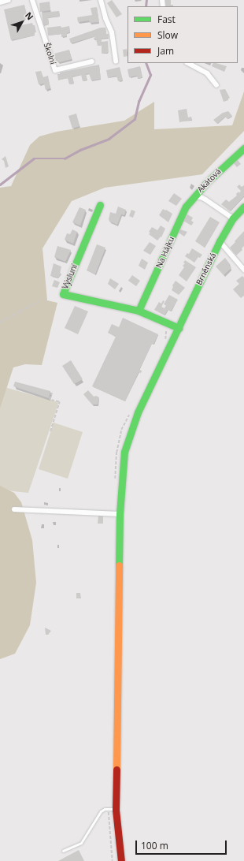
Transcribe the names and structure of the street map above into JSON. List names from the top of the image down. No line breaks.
{"streets":{"main road":["Akátová","Na Hájku","Brněnská","Výsluní"],"street":["Školní"]},"crossings":[["Akátová","Na Hájku"],["Akátová","Brněnská"],["Na Hájku","Výsluní"]],"legend":["Fast","Slow","Jam"],"scale_bar":"100 m","north":"top right"}
